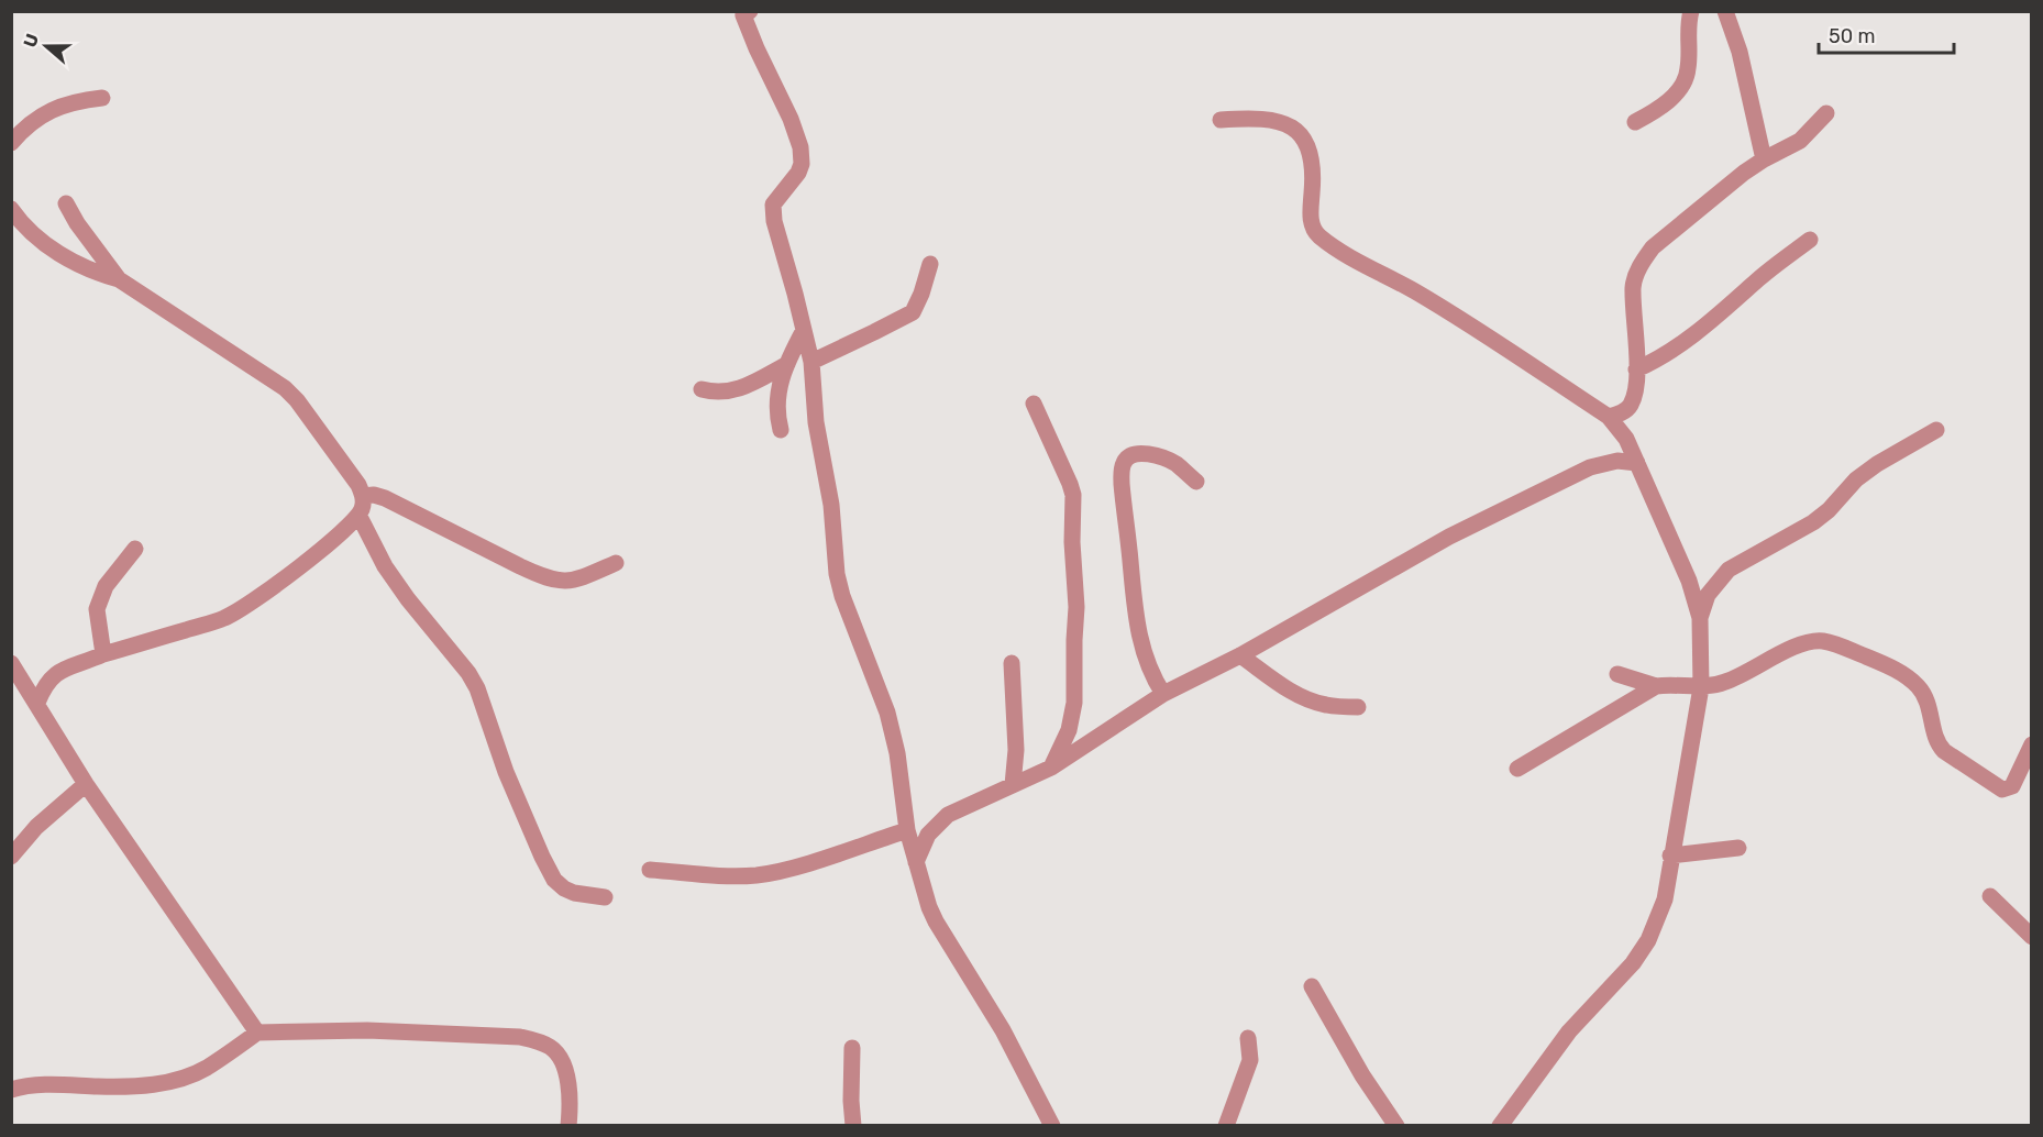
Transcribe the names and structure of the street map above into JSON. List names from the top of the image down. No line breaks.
{"scale_bar":"50 m","north":"left"}
